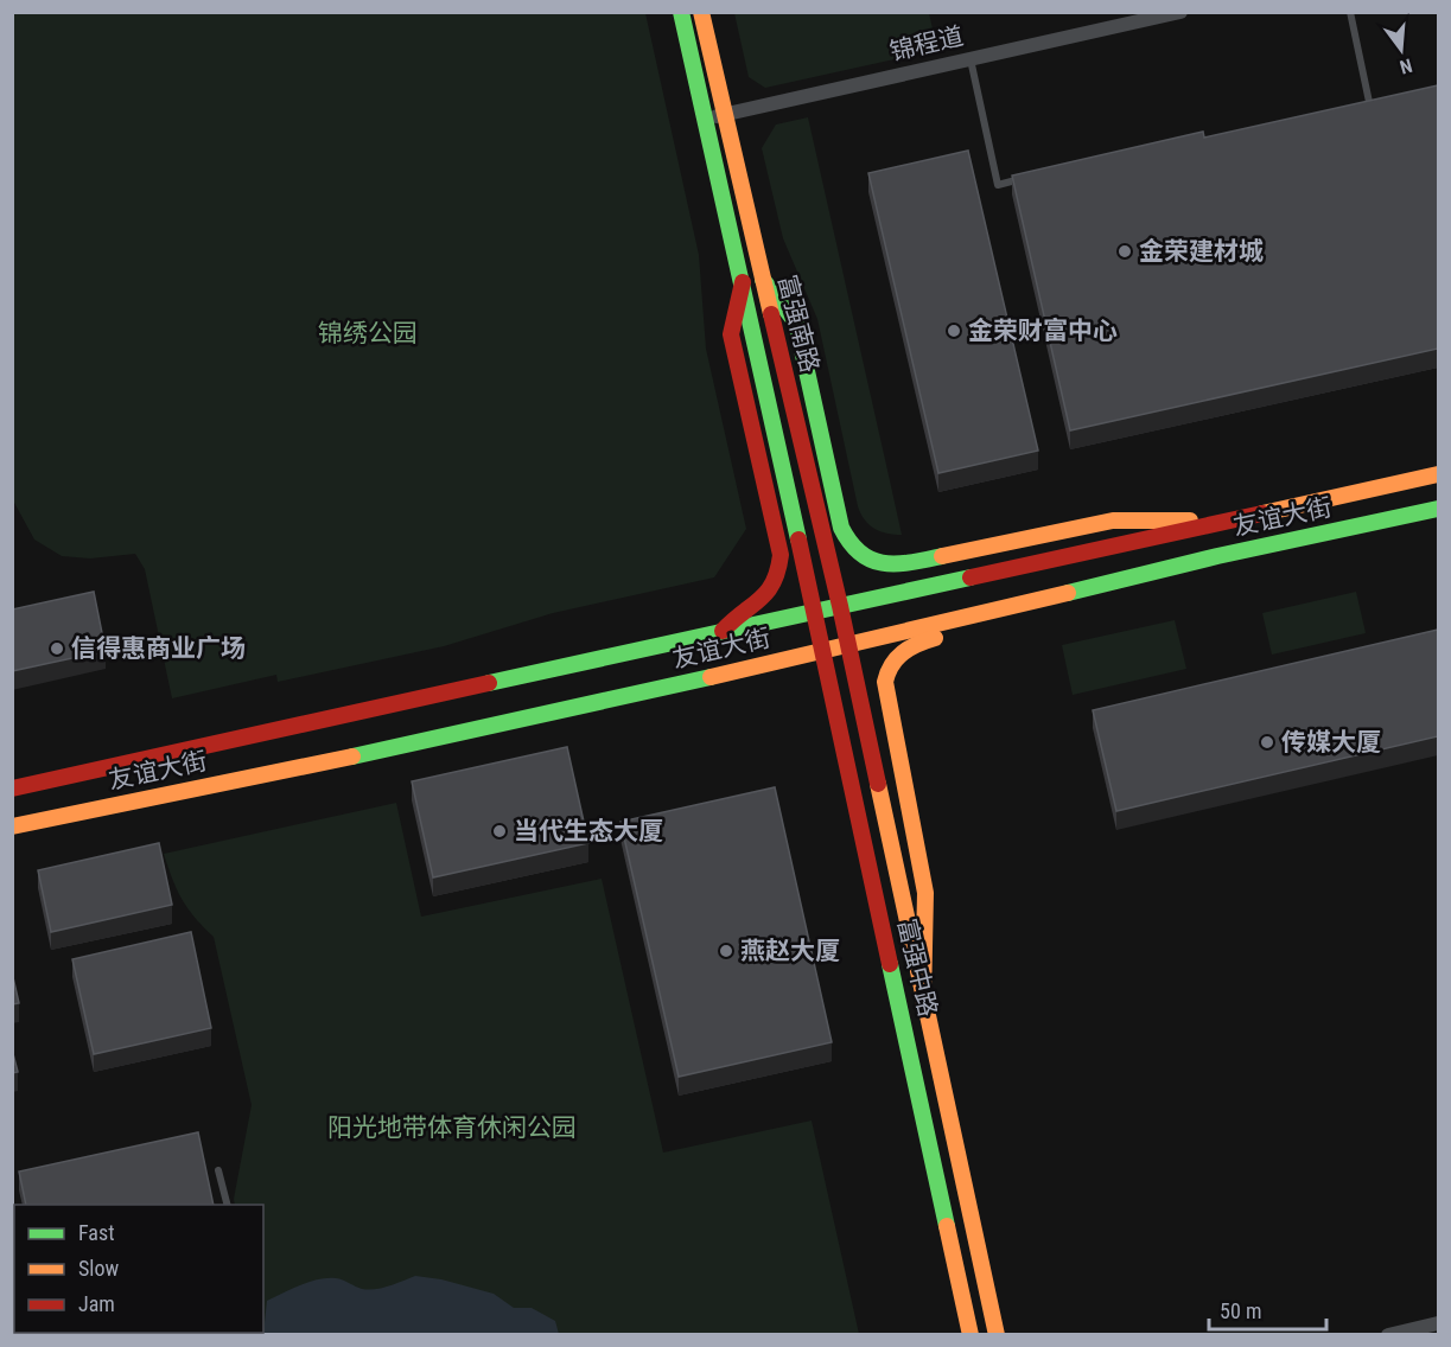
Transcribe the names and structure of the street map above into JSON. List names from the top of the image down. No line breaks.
{"streets":{"main road":["富强南路","友谊大街","富强中路"],"street":["锦程道"]},"crossings":[["锦程道","富强南路"],["富强南路","友谊大街"],["富强南路","富强中路"],["友谊大街","富强中路"]],"parks":["锦绣公园","阳光地带体育休闲公园"],"places":["金荣建材城","金荣财富中心","信得惠商业广场","传媒大厦","当代生态大厦","燕赵大厦"],"legend":["Fast","Slow","Jam"],"scale_bar":"50 m","north":"bottom"}
